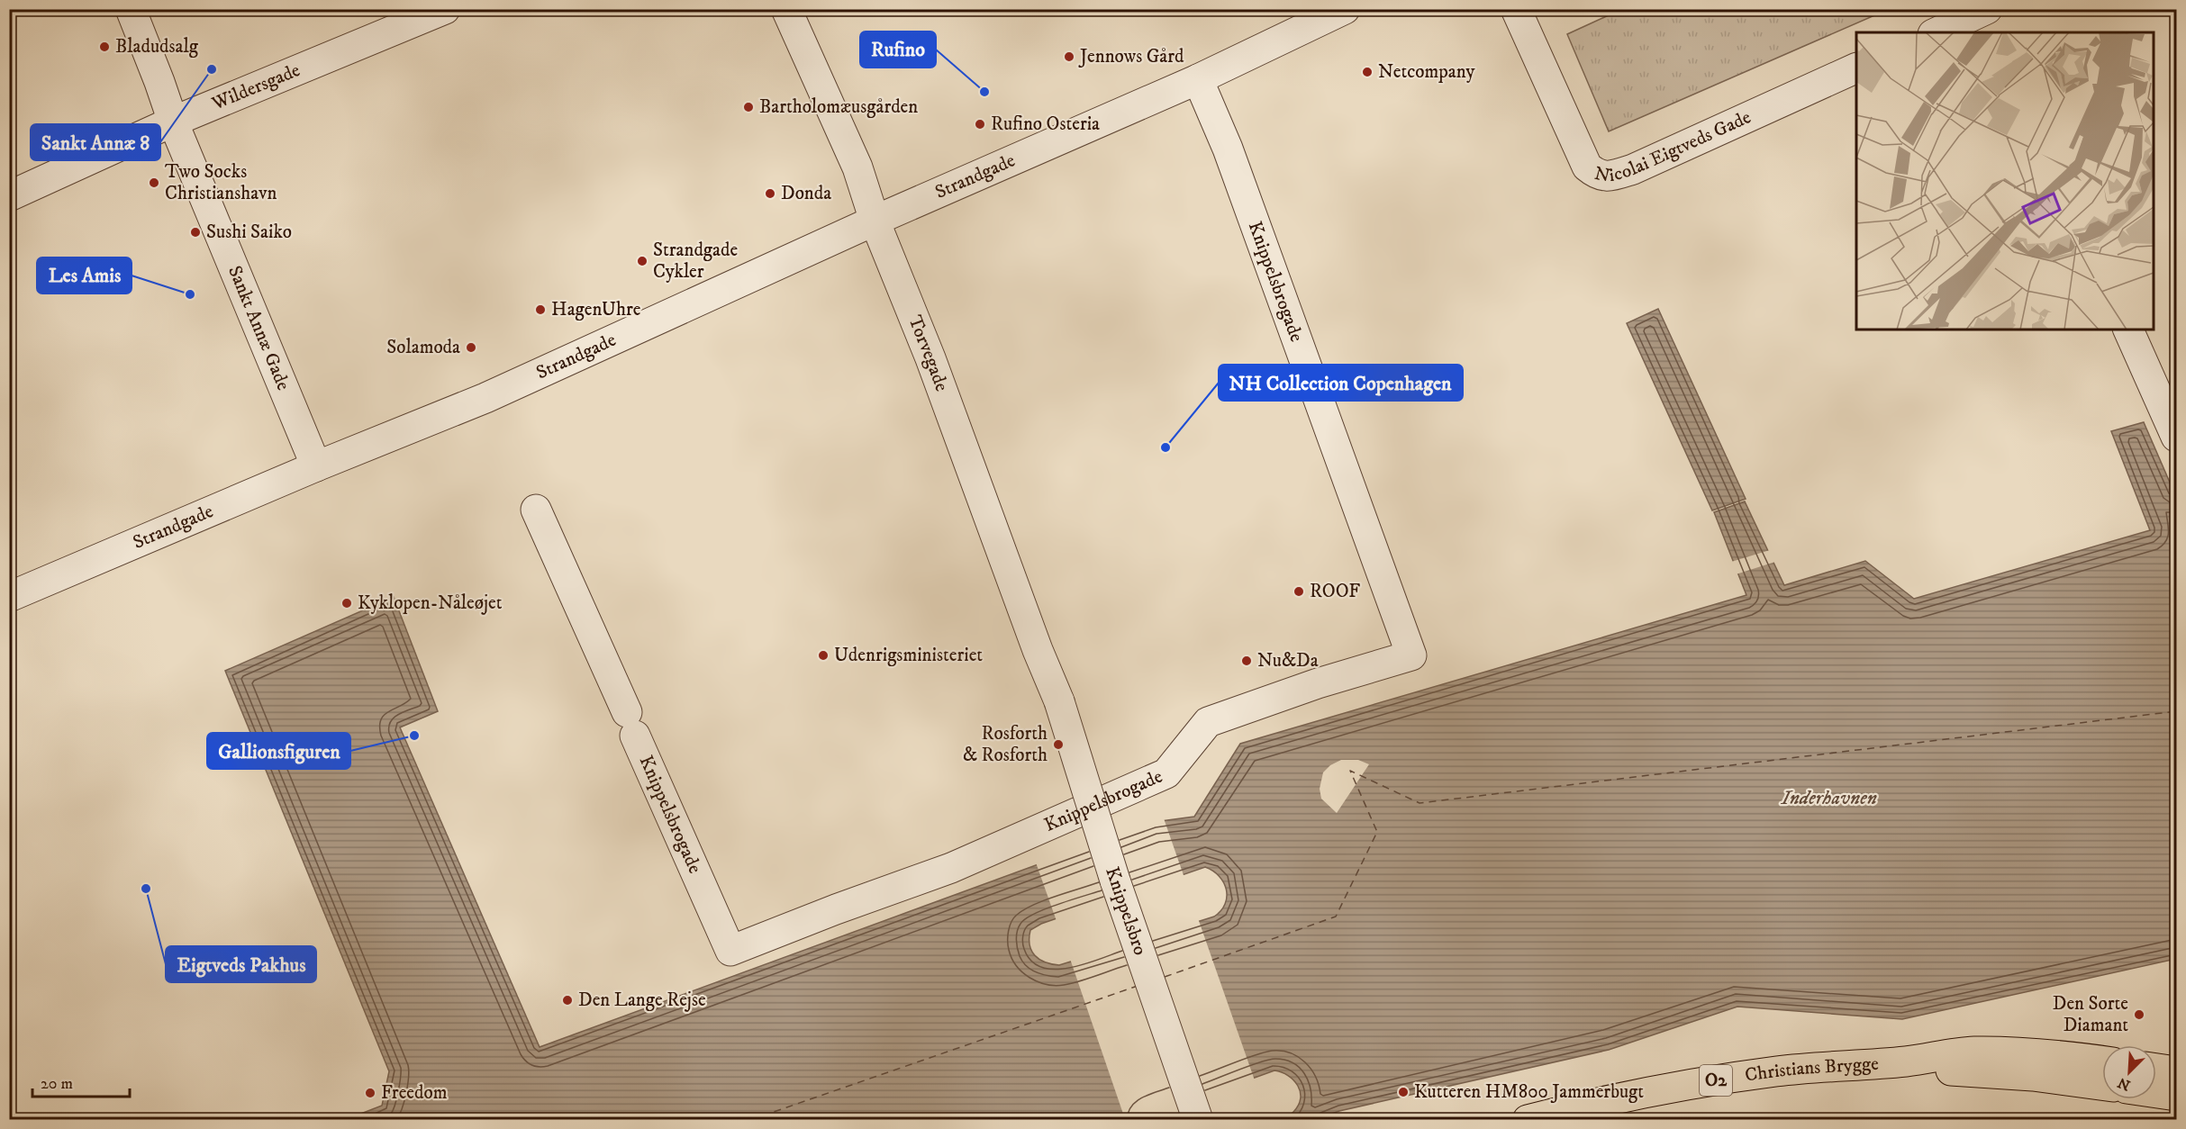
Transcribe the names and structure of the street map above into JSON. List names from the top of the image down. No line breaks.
{"streets":{"main road":["Christians Brygge","O2"],"street":["Wildersgade","Nicolai Eigtveds Gade","Strandgade","Knippelsbrogade","Sankt Annæ Gade","Torvegade","Knippelsbro"]},"crossings":[["Wildersgade","Sankt Annæ Gade"],["Strandgade","Knippelsbrogade"],["Strandgade","Sankt Annæ Gade"],["Strandgade","Torvegade"],["Torvegade","Knippelsbro"]],"water":["Inderhavnen"],"places":["Bladudsalg","Jennows Gård","Sankt Annæ 8","Netcompany","Rufino","Bartholomæusgården","Rufino Osteria","Two Socks Christianshavn","Donda","Sushi Saiko","Strandgade Cykler","Les Amis","HagenUhre","Solamoda","NH Collection Copenhagen","ROOF","Kyklopen-Nåleøjet","Udenrigsministeriet","Nu&Da","Gallionsfiguren","Rosforth & Rosforth","Eigtveds Pakhus","Den Lange Rejse","Den Sorte Diamant","Kutteren HM800 Jammerbugt","Freedom"],"scale_bar":"20 m","north":"bottom left"}
